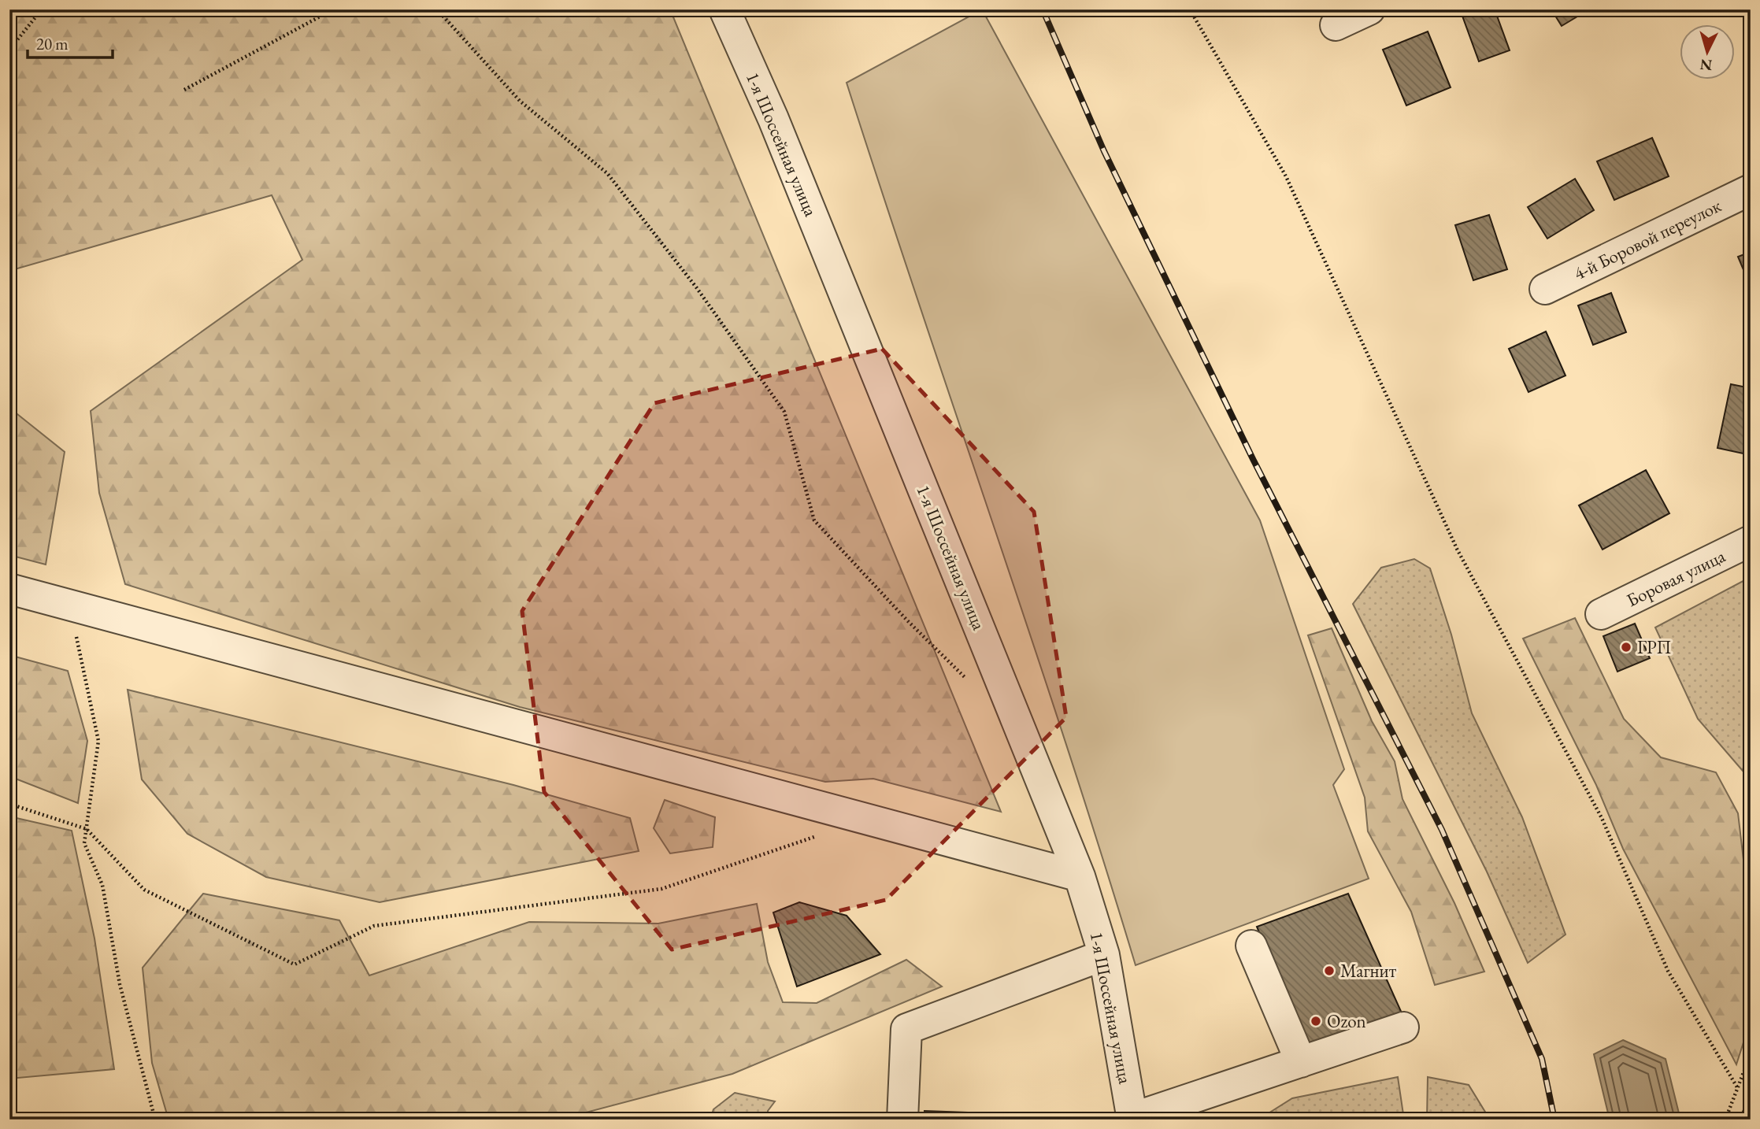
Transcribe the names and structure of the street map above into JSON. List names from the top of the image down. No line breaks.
{"streets":{"street":["1-я Шоссейная улица","4-й Боровой переулок","Боровая улица"]},"places":["ГРП","Магнит","Ozon"],"scale_bar":"20 m","north":"bottom"}
